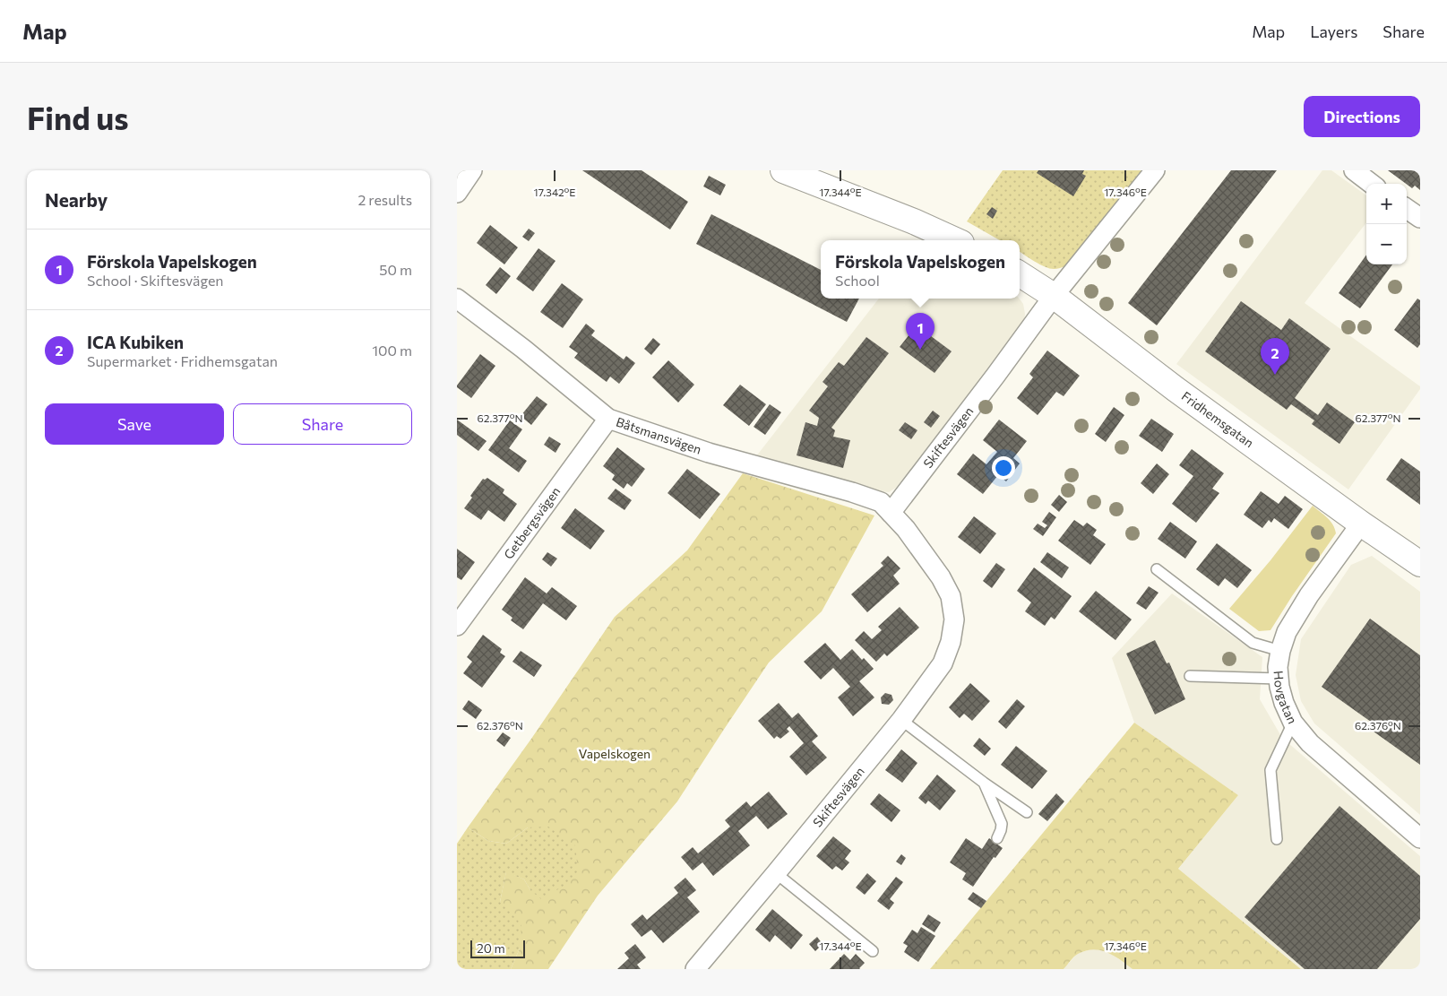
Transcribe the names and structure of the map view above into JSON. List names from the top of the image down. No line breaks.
{"streets":{"street":["Fridhemsgatan","Båtsmansvägen","Skiftesvägen","Getbergsvägen","Hovgatan"]},"crossings":[["Fridhemsgatan","Skiftesvägen"],["Fridhemsgatan","Hovgatan"],["Båtsmansvägen","Skiftesvägen"],["Båtsmansvägen","Getbergsvägen"]],"parks":["Vapelskogen"],"scale_bar":"20 m","page":{"header":"Map","nav":["Map","Layers","Share"],"buttons":["Directions",["Save","Share"]],"title":"Find us","heading":["Nearby","2 results"],"map_buttons":["+","−"],"list":[{"mark":"1","name":"Förskola Vapelskogen","note":"School · Skiftesvägen","value":"50 m"},{"mark":"2","name":"ICA Kubiken","note":"Supermarket · Fridhemsgatan","value":"100 m"}],"popup":["Förskola Vapelskogen","School"],"pins":["1","2"],"scale":"20 m"},"coordinates":["17.342°E","17.344°E","17.346°E","62.377°N","62.376°N"]}
